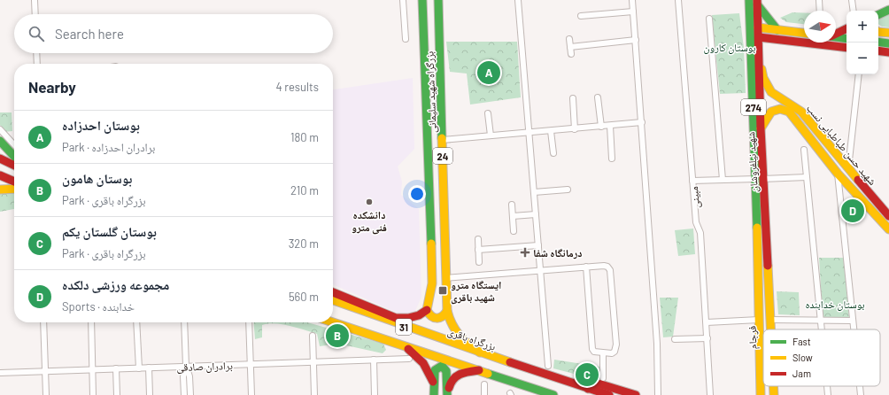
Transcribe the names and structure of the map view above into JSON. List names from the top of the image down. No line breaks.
{"streets":{"main road":["بزرگراه شهید سلیمانی","274","شهید حسن طباطبایی نسب","24","شهید نیلفروشان","31","فرجام","بزرگراه باقری"],"street":["مبینی","برادران صادقی"]},"crossings":[["بزرگراه شهید سلیمانی","24"],["شهید حسن طباطبایی نسب","شهید نیلفروشان"],["24","بزرگراه باقری"],["شهید نیلفروشان","فرجام"]],"parks":["بوستان کارون","بوستان خدابنده"],"places":{"other":["دانشکده فنی مترو"],"health":["درمانگاه شفا"],"transit":["ایستگاه مترو شهید باقری"]},"legend":["Fast","Slow","Jam"],"north":"right","page":{"map_buttons":["+","−"],"search":"Search here","pins":["A","D","B","C"],"heading":["Nearby","4 results"],"list":[{"mark":"A","name":"بوستان احدزاده","note":"Park · برادران احدزاده","value":"180 m"},{"mark":"B","name":"بوستان هامون","note":"Park · بزرگراه باقری","value":"210 m"},{"mark":"C","name":"بوستان گلستان یکم","note":"Park · بزرگراه باقری","value":"320 m"},{"mark":"D","name":"مجموعه ورزشی دلکده","note":"Sports · خدابنده","value":"560 m"}]}}
